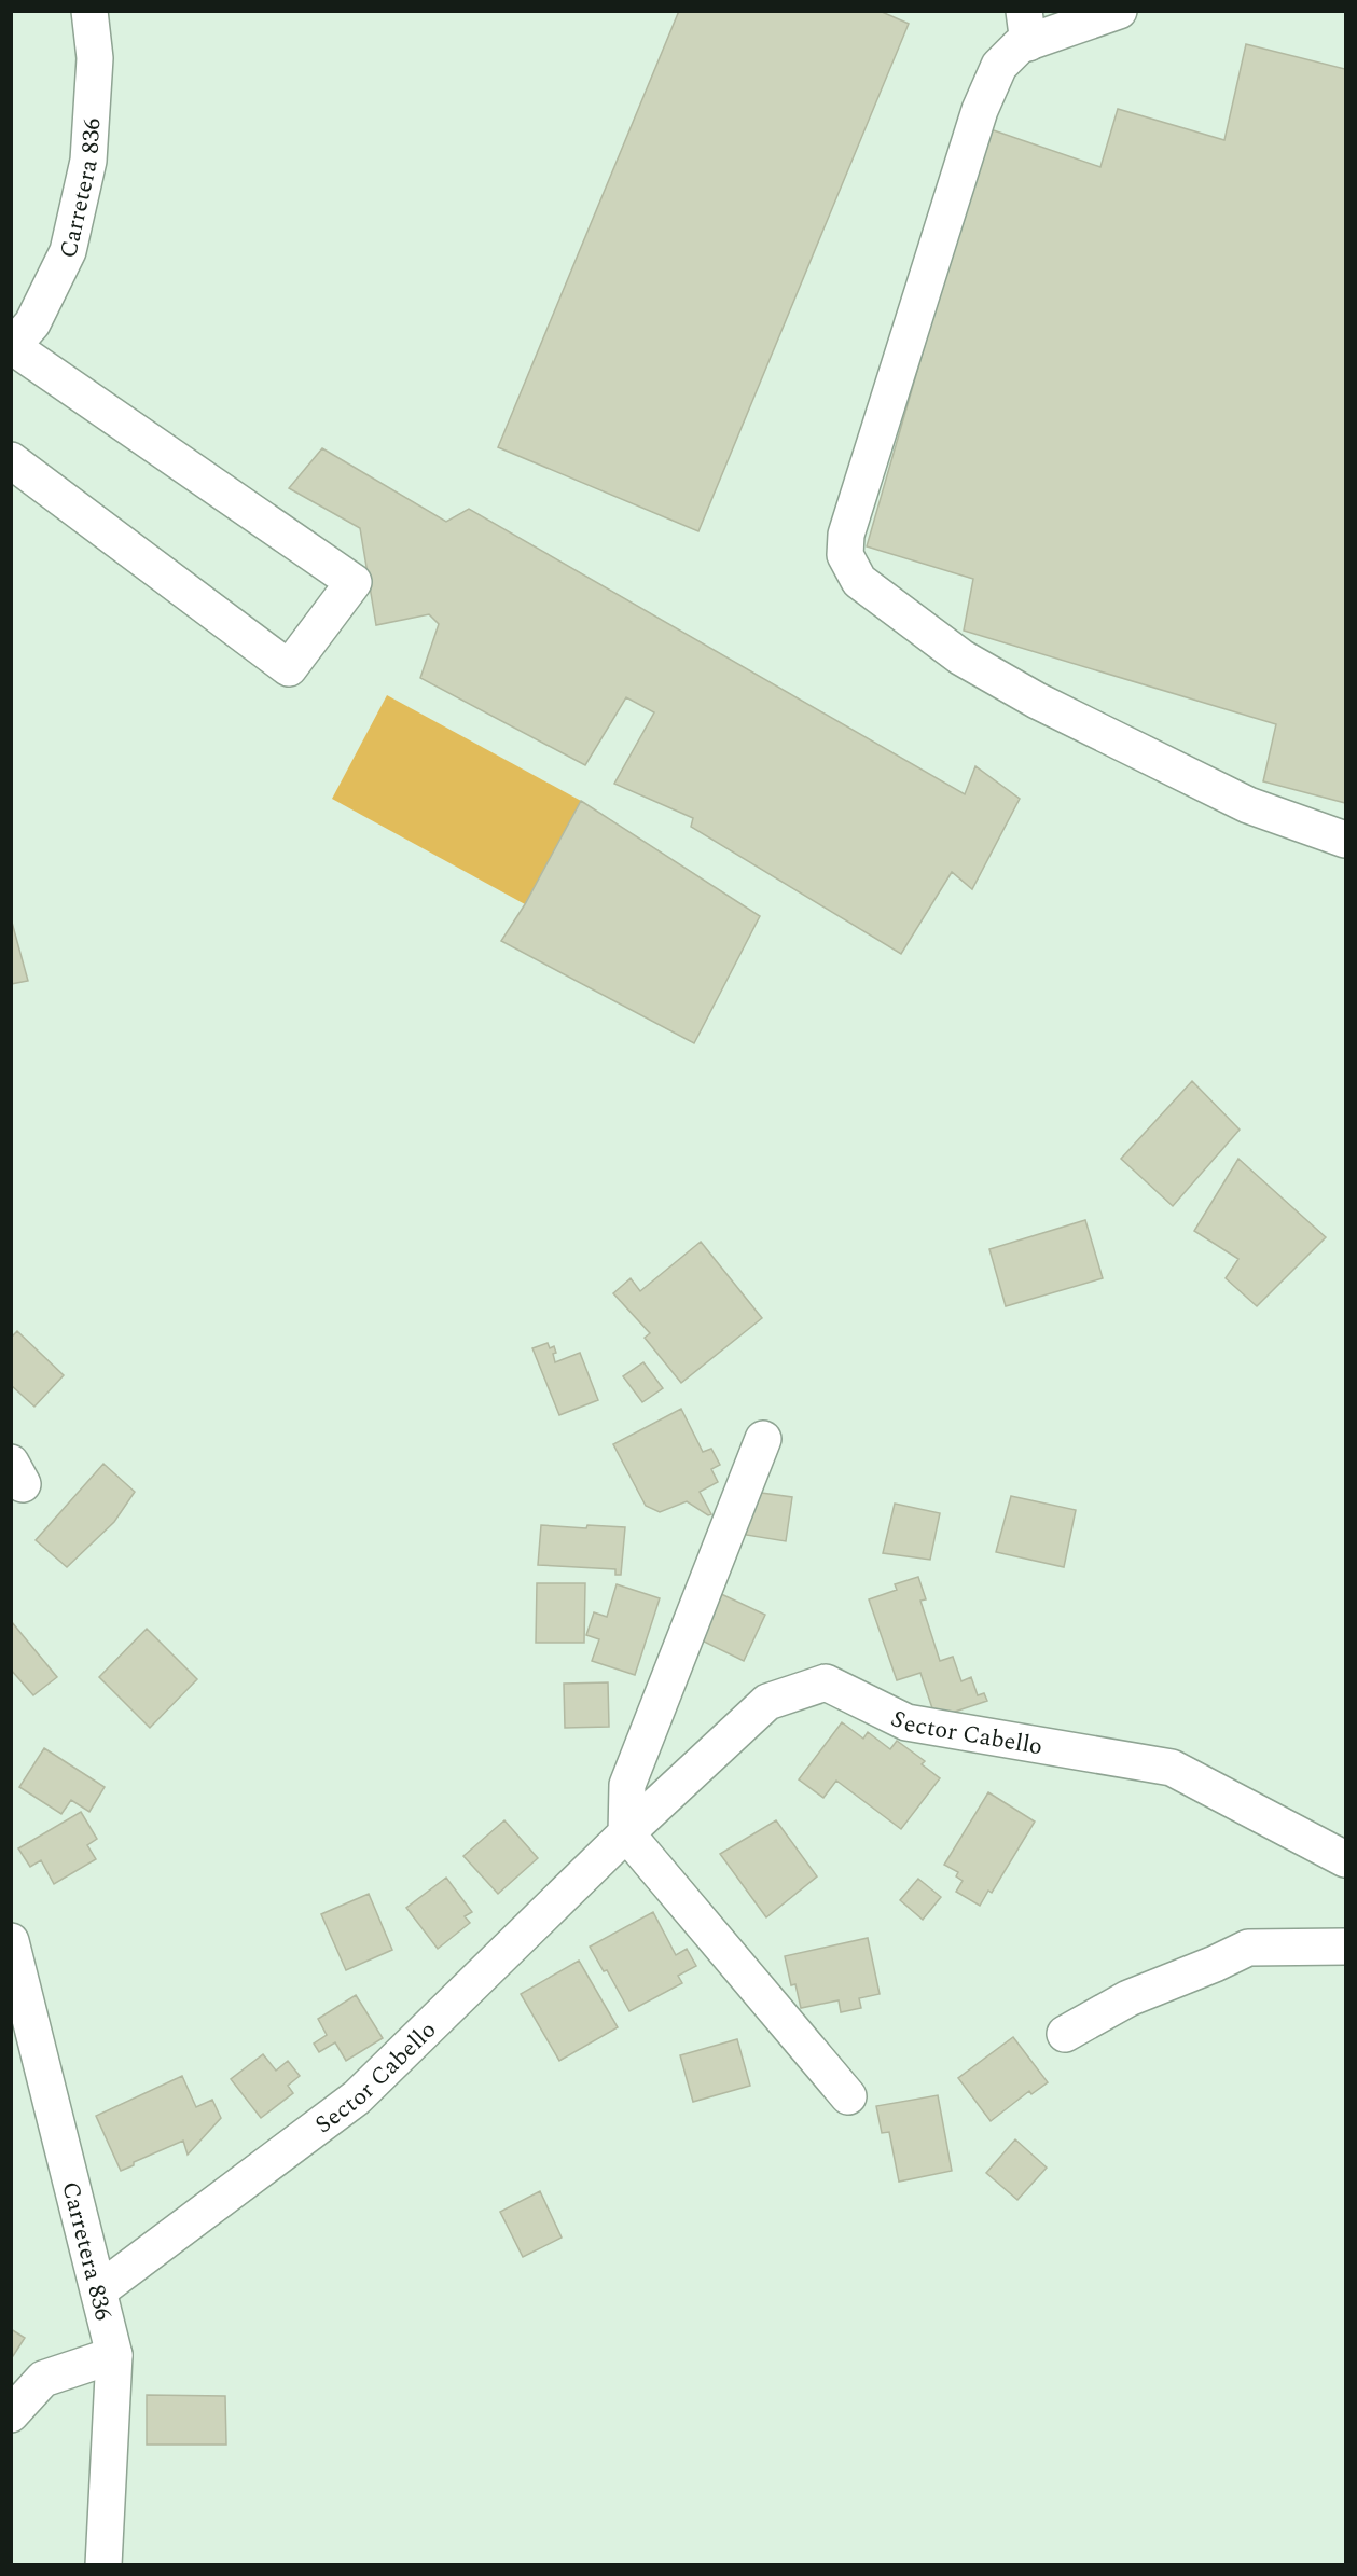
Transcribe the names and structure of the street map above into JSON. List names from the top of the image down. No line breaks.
{"streets":{"street":["Carretera 836","Sector Cabello"]},"crossings":[["Carretera 836","Sector Cabello"]]}
